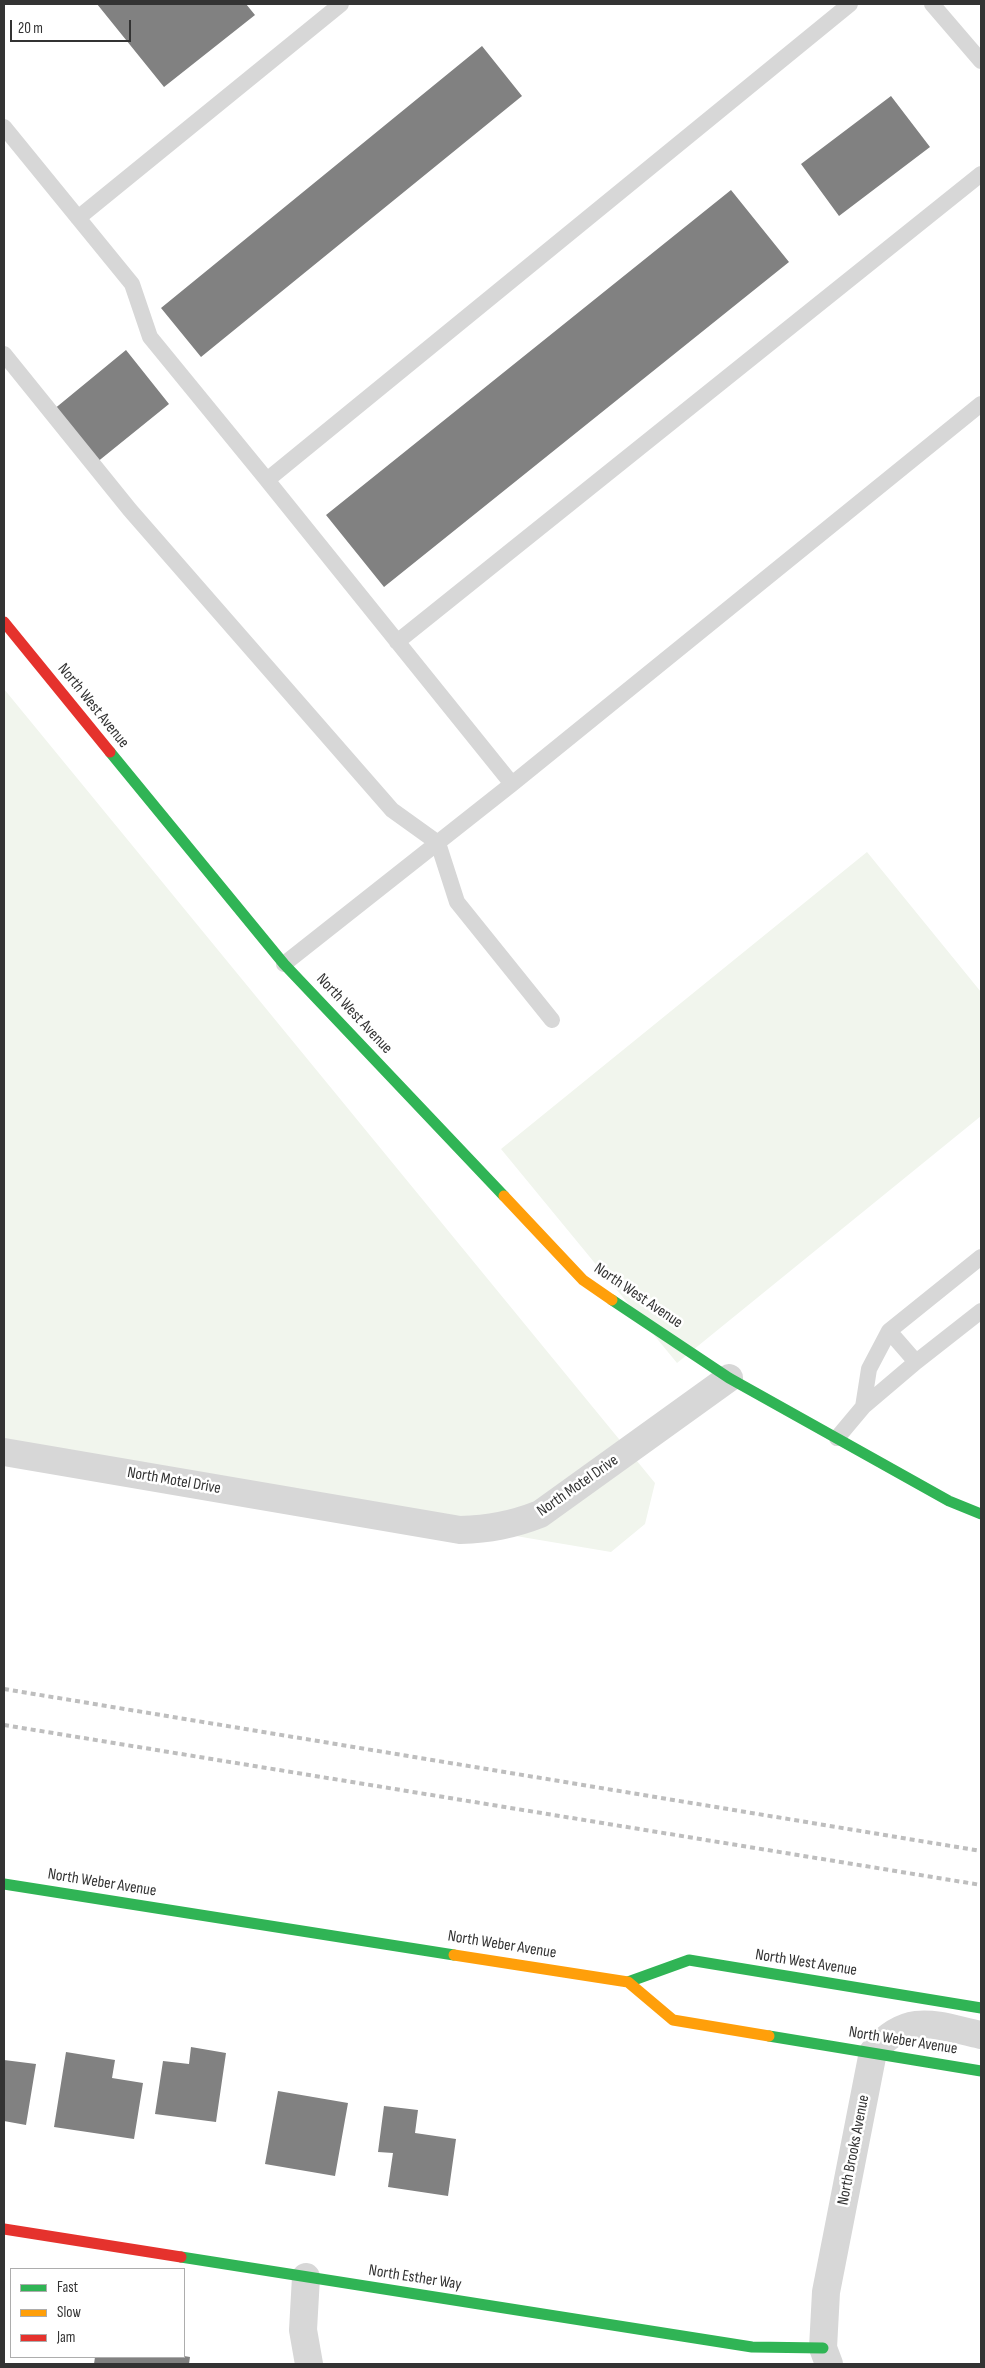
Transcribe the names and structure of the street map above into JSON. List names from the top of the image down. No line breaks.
{"streets":{"street":["North West Avenue","North Motel Drive","North Weber Avenue","North Brooks Avenue","North Esther Way"]},"crossings":[["North West Avenue","North Motel Drive"],["North West Avenue","North Weber Avenue"],["North Weber Avenue","North Brooks Avenue"],["North Brooks Avenue","North Esther Way"]],"legend":["Fast","Slow","Jam"],"scale_bar":"20 m"}
